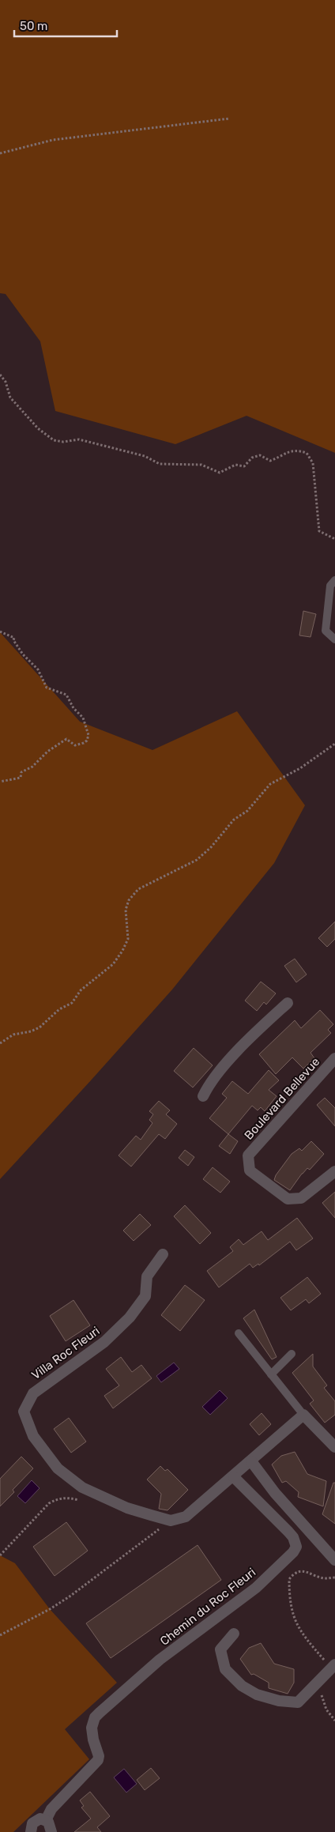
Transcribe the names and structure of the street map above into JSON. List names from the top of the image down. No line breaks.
{"streets":{"street":["Boulevard Bellevue","Villa Roc Fleuri","Chemin du Roc Fleuri"]},"scale_bar":"50 m"}
